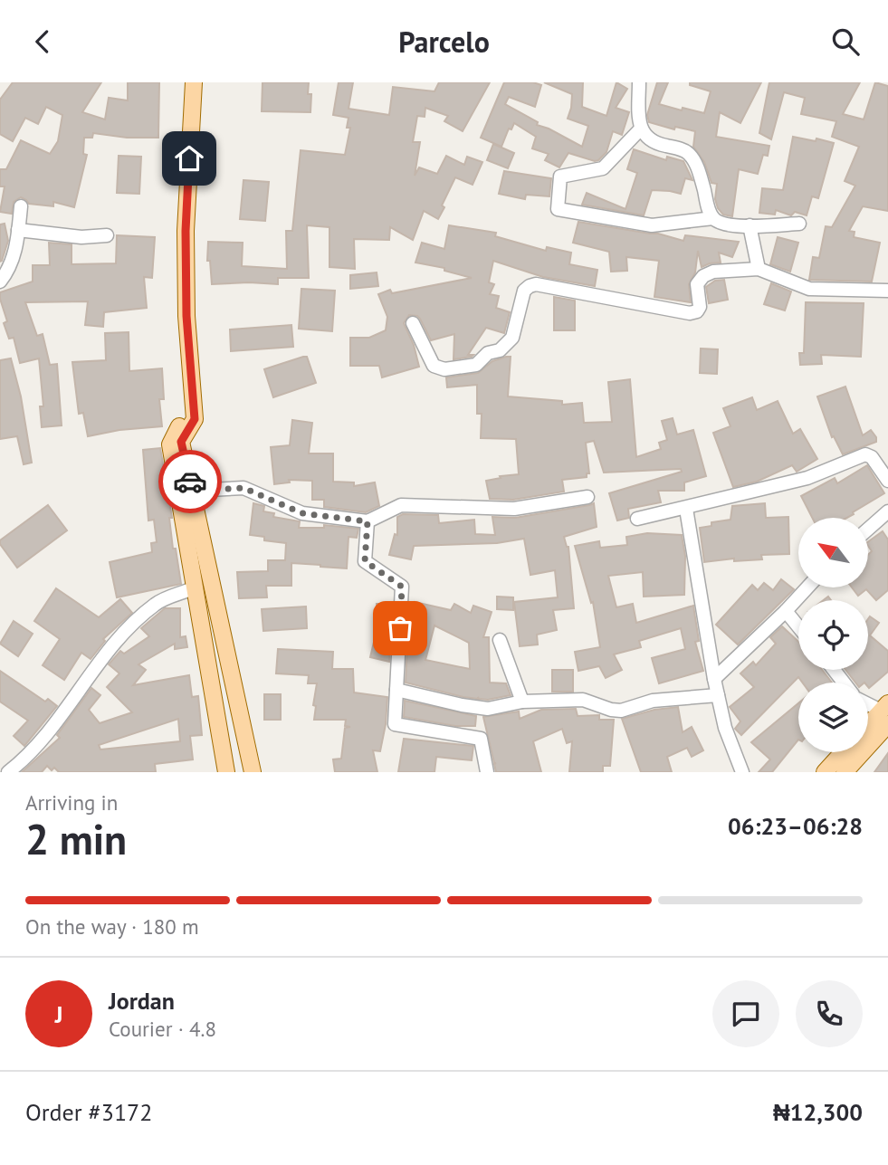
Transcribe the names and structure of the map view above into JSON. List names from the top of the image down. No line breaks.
{"north":"top left","page":{"header":"Parcelo","heading":["2 min","Arriving in","06:23–06:28"],"panel":["Jordan","Courier · 4.8","Order #3172","₦12,300"],"bar":"On the way · 180 m","round":"J"}}
